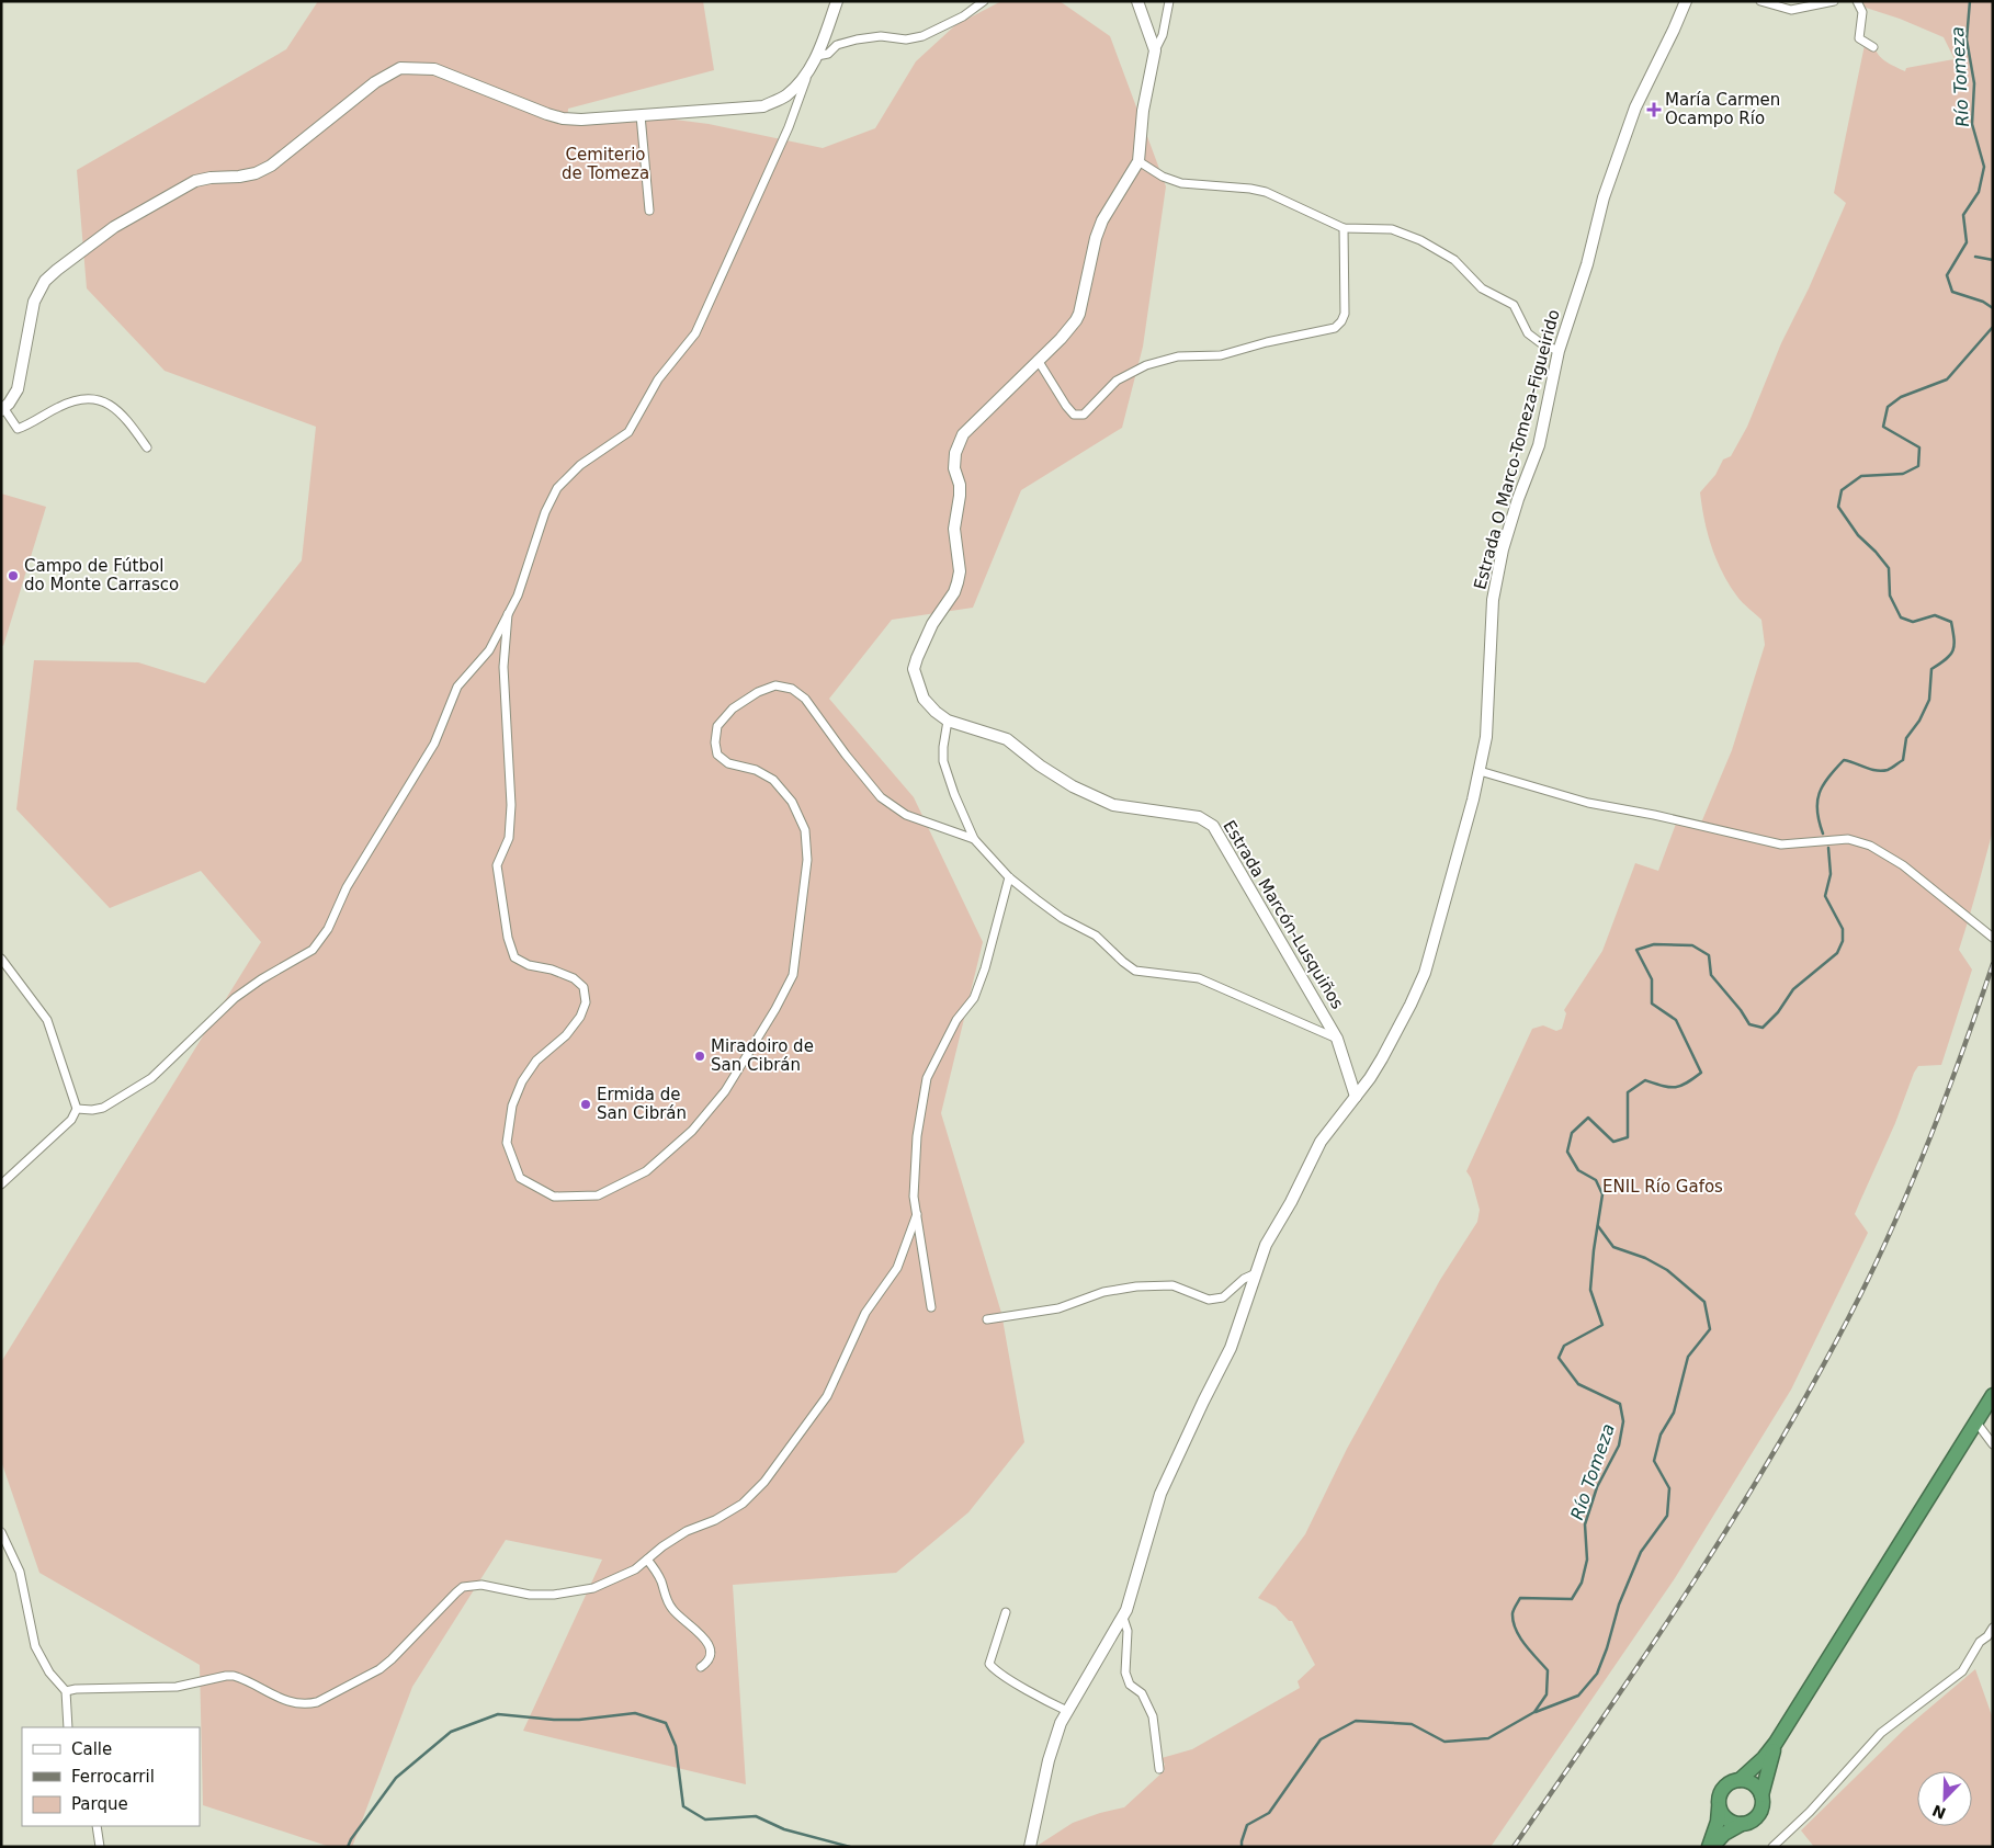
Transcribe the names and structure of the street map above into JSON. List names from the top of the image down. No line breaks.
{"streets":{"street":["Estrada O Marco-Tomeza-Figueirido","Estrada Marcón-Lusquiños"]},"crossings":[["Estrada O Marco-Tomeza-Figueirido","Estrada Marcón-Lusquiños"]],"water":["Río Tomeza"],"parks":["Cemiterio de Tomeza","ENIL Río Gafos"],"places":{"health":["María Carmen Ocampo Río"],"other":["Campo de Fútbol do Monte Carrasco","Miradoiro de San Cibrán","Ermida de San Cibrán"]},"legend":["Calle","Ferrocarril","Parque"],"north":"bottom left"}
